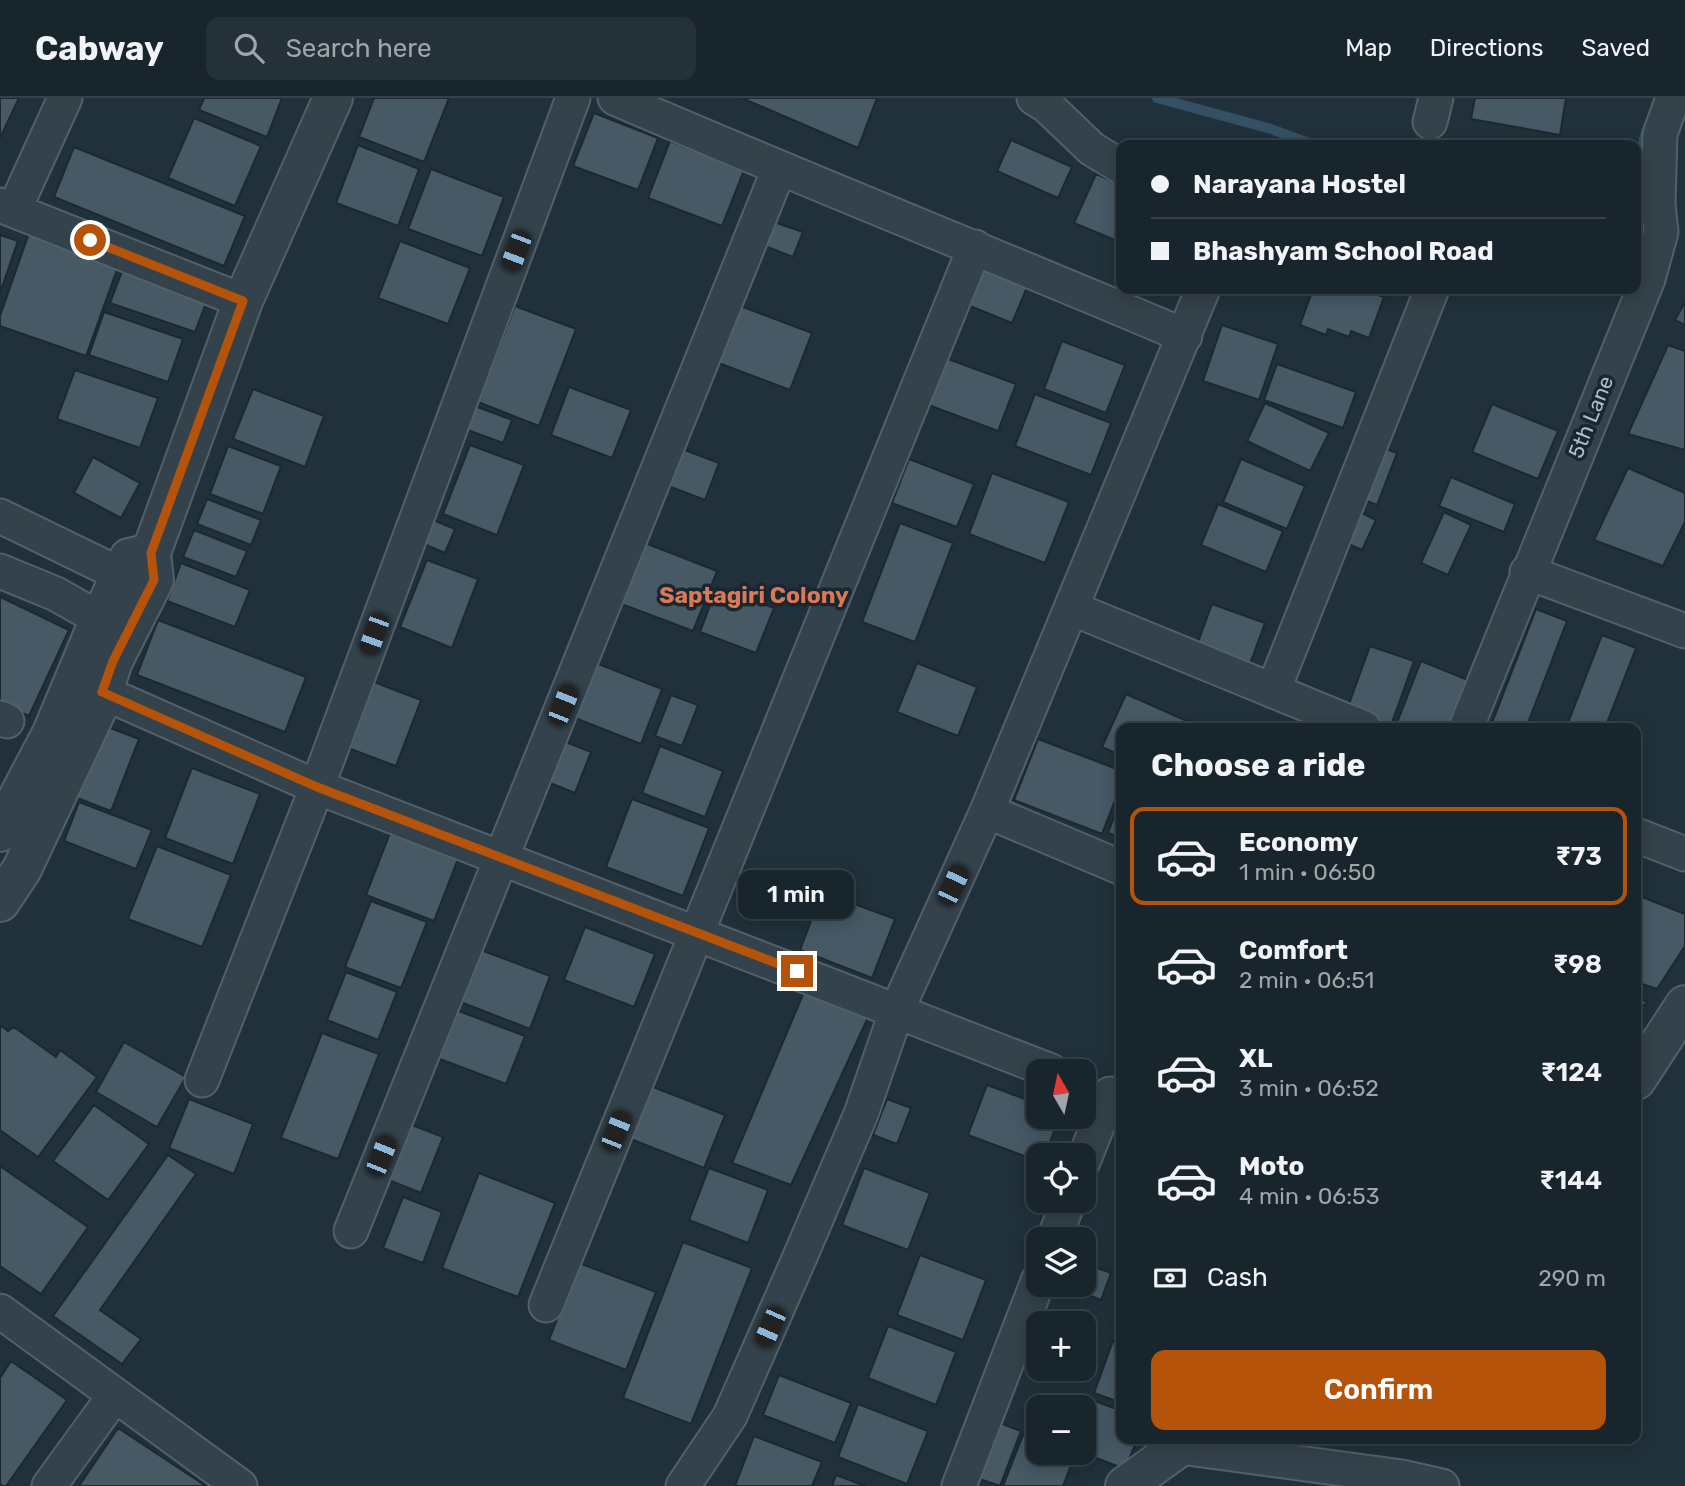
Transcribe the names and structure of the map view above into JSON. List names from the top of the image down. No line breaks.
{"streets":{"street":["5th Lane"]},"districts":["Saptagiri Colony"],"north":"top","page":{"header":"Cabway","search":"Search here","nav":["Map","Directions","Saved"],"banner":["Narayana Hostel","Bhashyam School Road"],"heading":"Choose a ride","list":[{"name":"Economy","note":"1 min · 06:50","value":"₹73"},{"name":"Comfort","note":"2 min · 06:51","value":"₹98"},{"name":"XL","note":"3 min · 06:52","value":"₹124"},{"name":"Moto","note":"4 min · 06:53","value":"₹144"}],"bubble":"1 min","map_buttons":["+","−"],"pay":["Cash","290 m"],"buttons":"Confirm"}}
